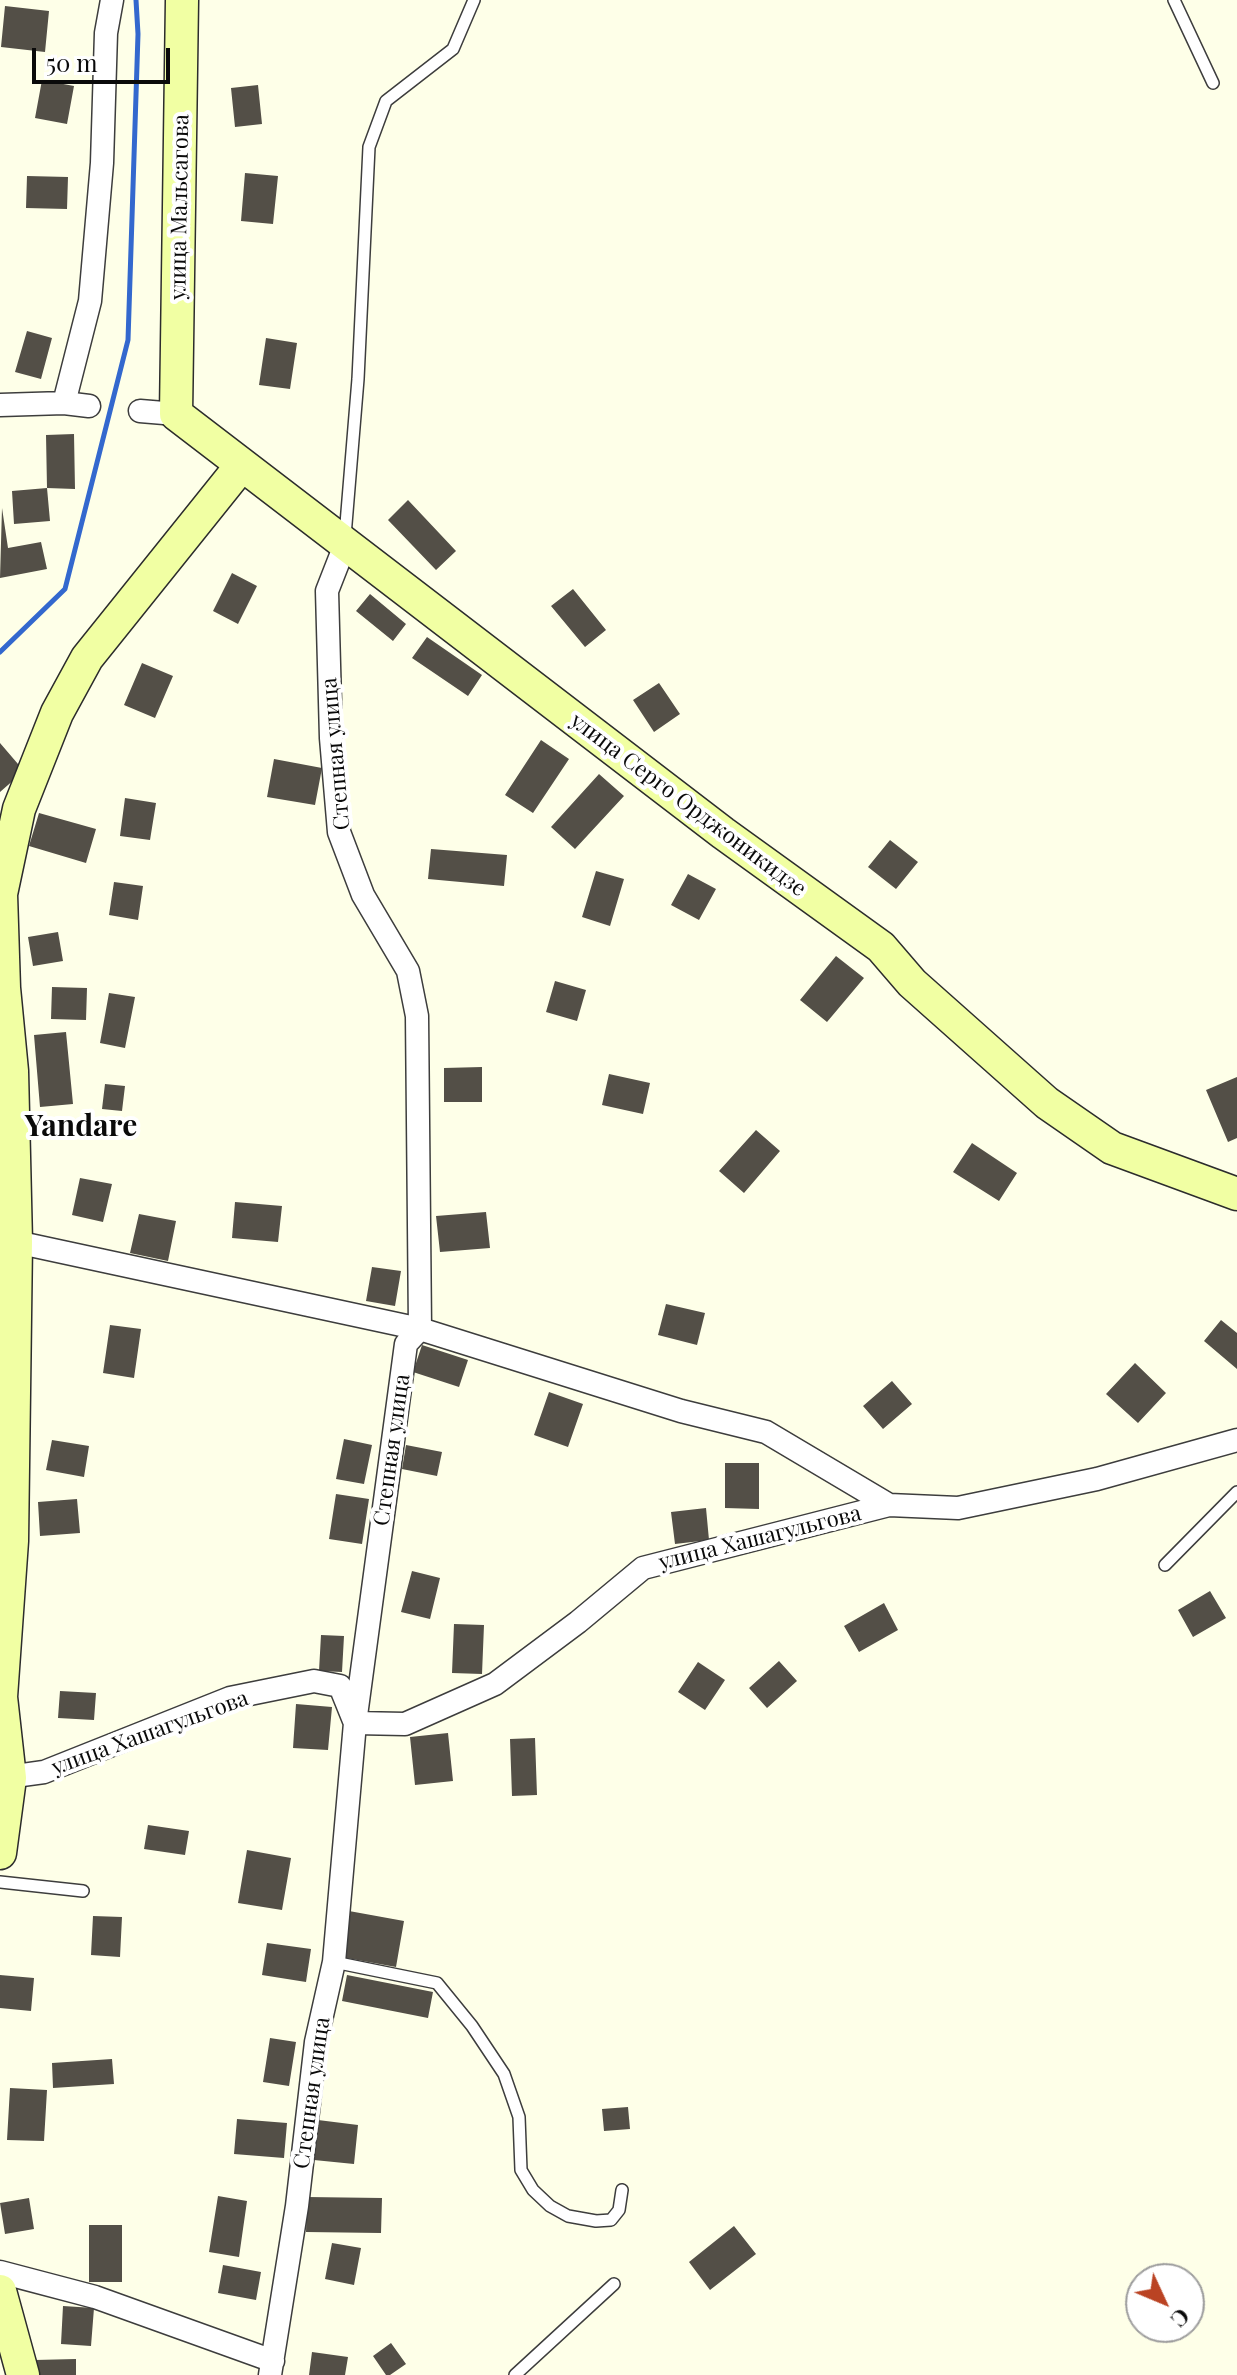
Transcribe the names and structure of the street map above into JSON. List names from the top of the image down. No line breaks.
{"streets":{"street":["улица Мальсагова","Степная улица","улица Серго Орджоникидзе","улица Хашагульгова"]},"crossings":[["улица Мальсагова","улица Серго Орджоникидзе"],["Степная улица","улица Серго Орджоникидзе"],["Степная улица","улица Хашагульгова"]],"districts":["Yandare"],"scale_bar":"50 m","north":"bottom right"}
